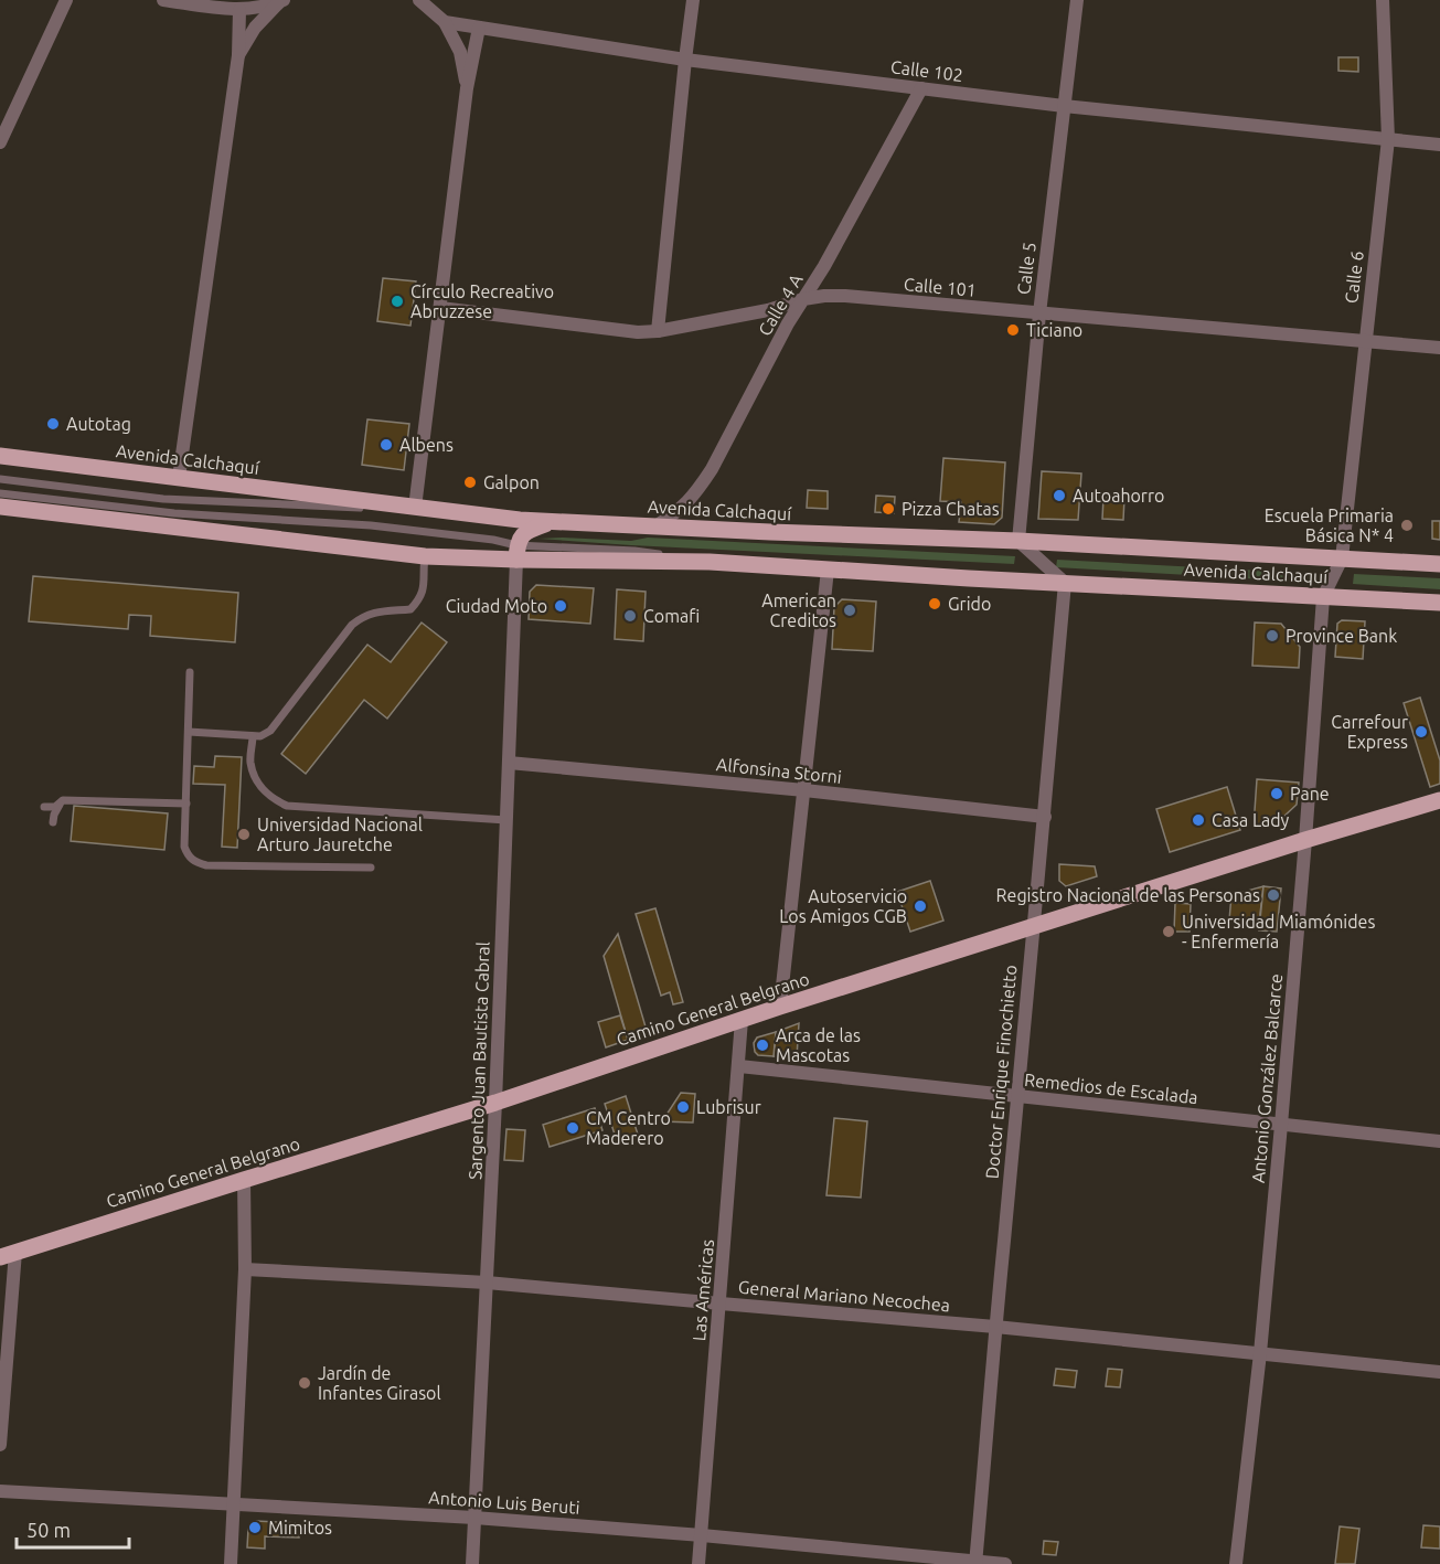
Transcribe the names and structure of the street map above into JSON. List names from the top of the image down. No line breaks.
{"streets":{"main road":["Avenida Calchaquí","Camino General Belgrano"],"street":["Calle 102","Calle 5","Calle 6","Calle 101","Calle 4 A","Alfonsina Storni","Sargento Juan Bautista Cabral","Doctor Enrique Finochietto","Antonio González Balcarce","Remedios de Escalada","Las Américas","General Mariano Necochea","Antonio Luis Beruti"]},"crossings":[["Calle 102","Calle 5"],["Calle 102","Calle 6"],["Calle 102","Calle 4 A"],["Calle 5","Calle 101"],["Calle 5","Avenida Calchaquí"],["Calle 6","Calle 101"],["Calle 6","Avenida Calchaquí"],["Calle 6","Antonio González Balcarce"],["Calle 101","Calle 4 A"],["Calle 4 A","Avenida Calchaquí"],["Avenida Calchaquí","Sargento Juan Bautista Cabral"],["Avenida Calchaquí","Doctor Enrique Finochietto"],["Avenida Calchaquí","Antonio González Balcarce"],["Alfonsina Storni","Sargento Juan Bautista Cabral"],["Alfonsina Storni","Doctor Enrique Finochietto"],["Camino General Belgrano","Sargento Juan Bautista Cabral"],["Camino General Belgrano","Doctor Enrique Finochietto"],["Camino General Belgrano","Antonio González Balcarce"],["Camino General Belgrano","Las Américas"],["Sargento Juan Bautista Cabral","General Mariano Necochea"],["Sargento Juan Bautista Cabral","Antonio Luis Beruti"],["Doctor Enrique Finochietto","Remedios de Escalada"],["Doctor Enrique Finochietto","General Mariano Necochea"],["Doctor Enrique Finochietto","Antonio Luis Beruti"],["Antonio González Balcarce","Remedios de Escalada"],["Antonio González Balcarce","General Mariano Necochea"],["Remedios de Escalada","Las Américas"],["Las Américas","General Mariano Necochea"],["Las Américas","Antonio Luis Beruti"]],"places":["Círculo Recreativo Abruzzese","Ticiano","Autotag","Albens","Galpon","Autoahorro","Pizza Chatas","Escuela Primaria Básica N* 4","Grido","Ciudad Moto","American Creditos","Comafi","Province Bank","Carrefour Express","Pane","Casa Lady","Universidad Nacional Arturo Jauretche","Registro Nacional de las Personas","Autoservicio Los Amigos CGB","Universidad Miamónides - Enfermería","Arca de las Mascotas","Lubrisur","CM Centro Maderero","Jardín de Infantes Girasol","Mimitos"],"scale_bar":"50 m"}
